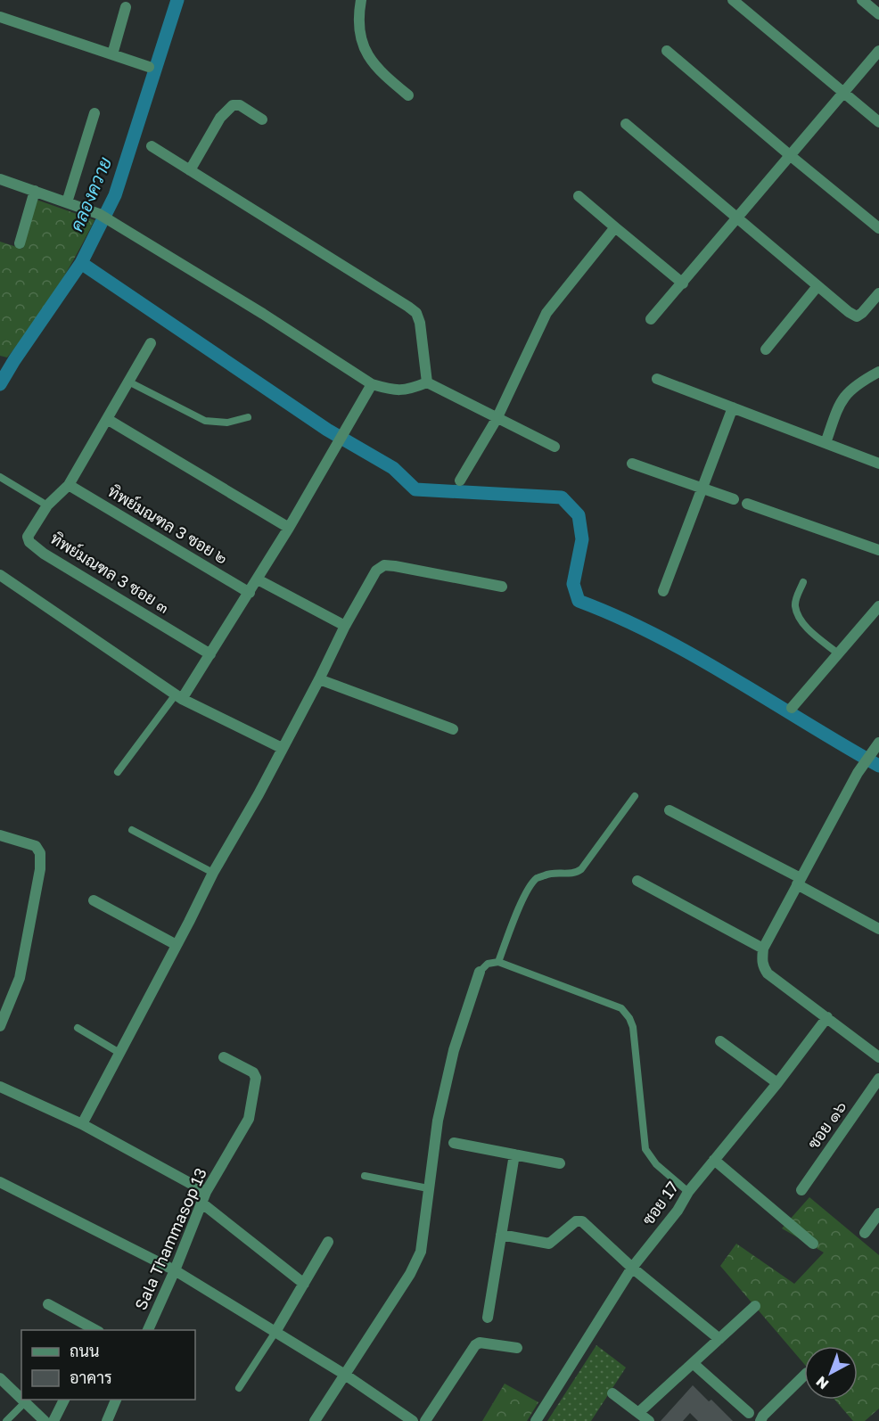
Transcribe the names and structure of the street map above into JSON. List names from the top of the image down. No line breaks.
{"streets":{"street":["ทิพย์มณฑล 3 ซอย ๒","ทิพย์มณฑล 3 ซอย ๓","ซอย ๑๖","ซอย 17","Sala Thammasop 13"]},"crossings":[["ทิพย์มณฑล 3 ซอย ๒","ทิพย์มณฑล 3 ซอย ๓"]],"water":["คลองควาย"],"legend":["ถนน","อาคาร"],"north":"bottom left"}
